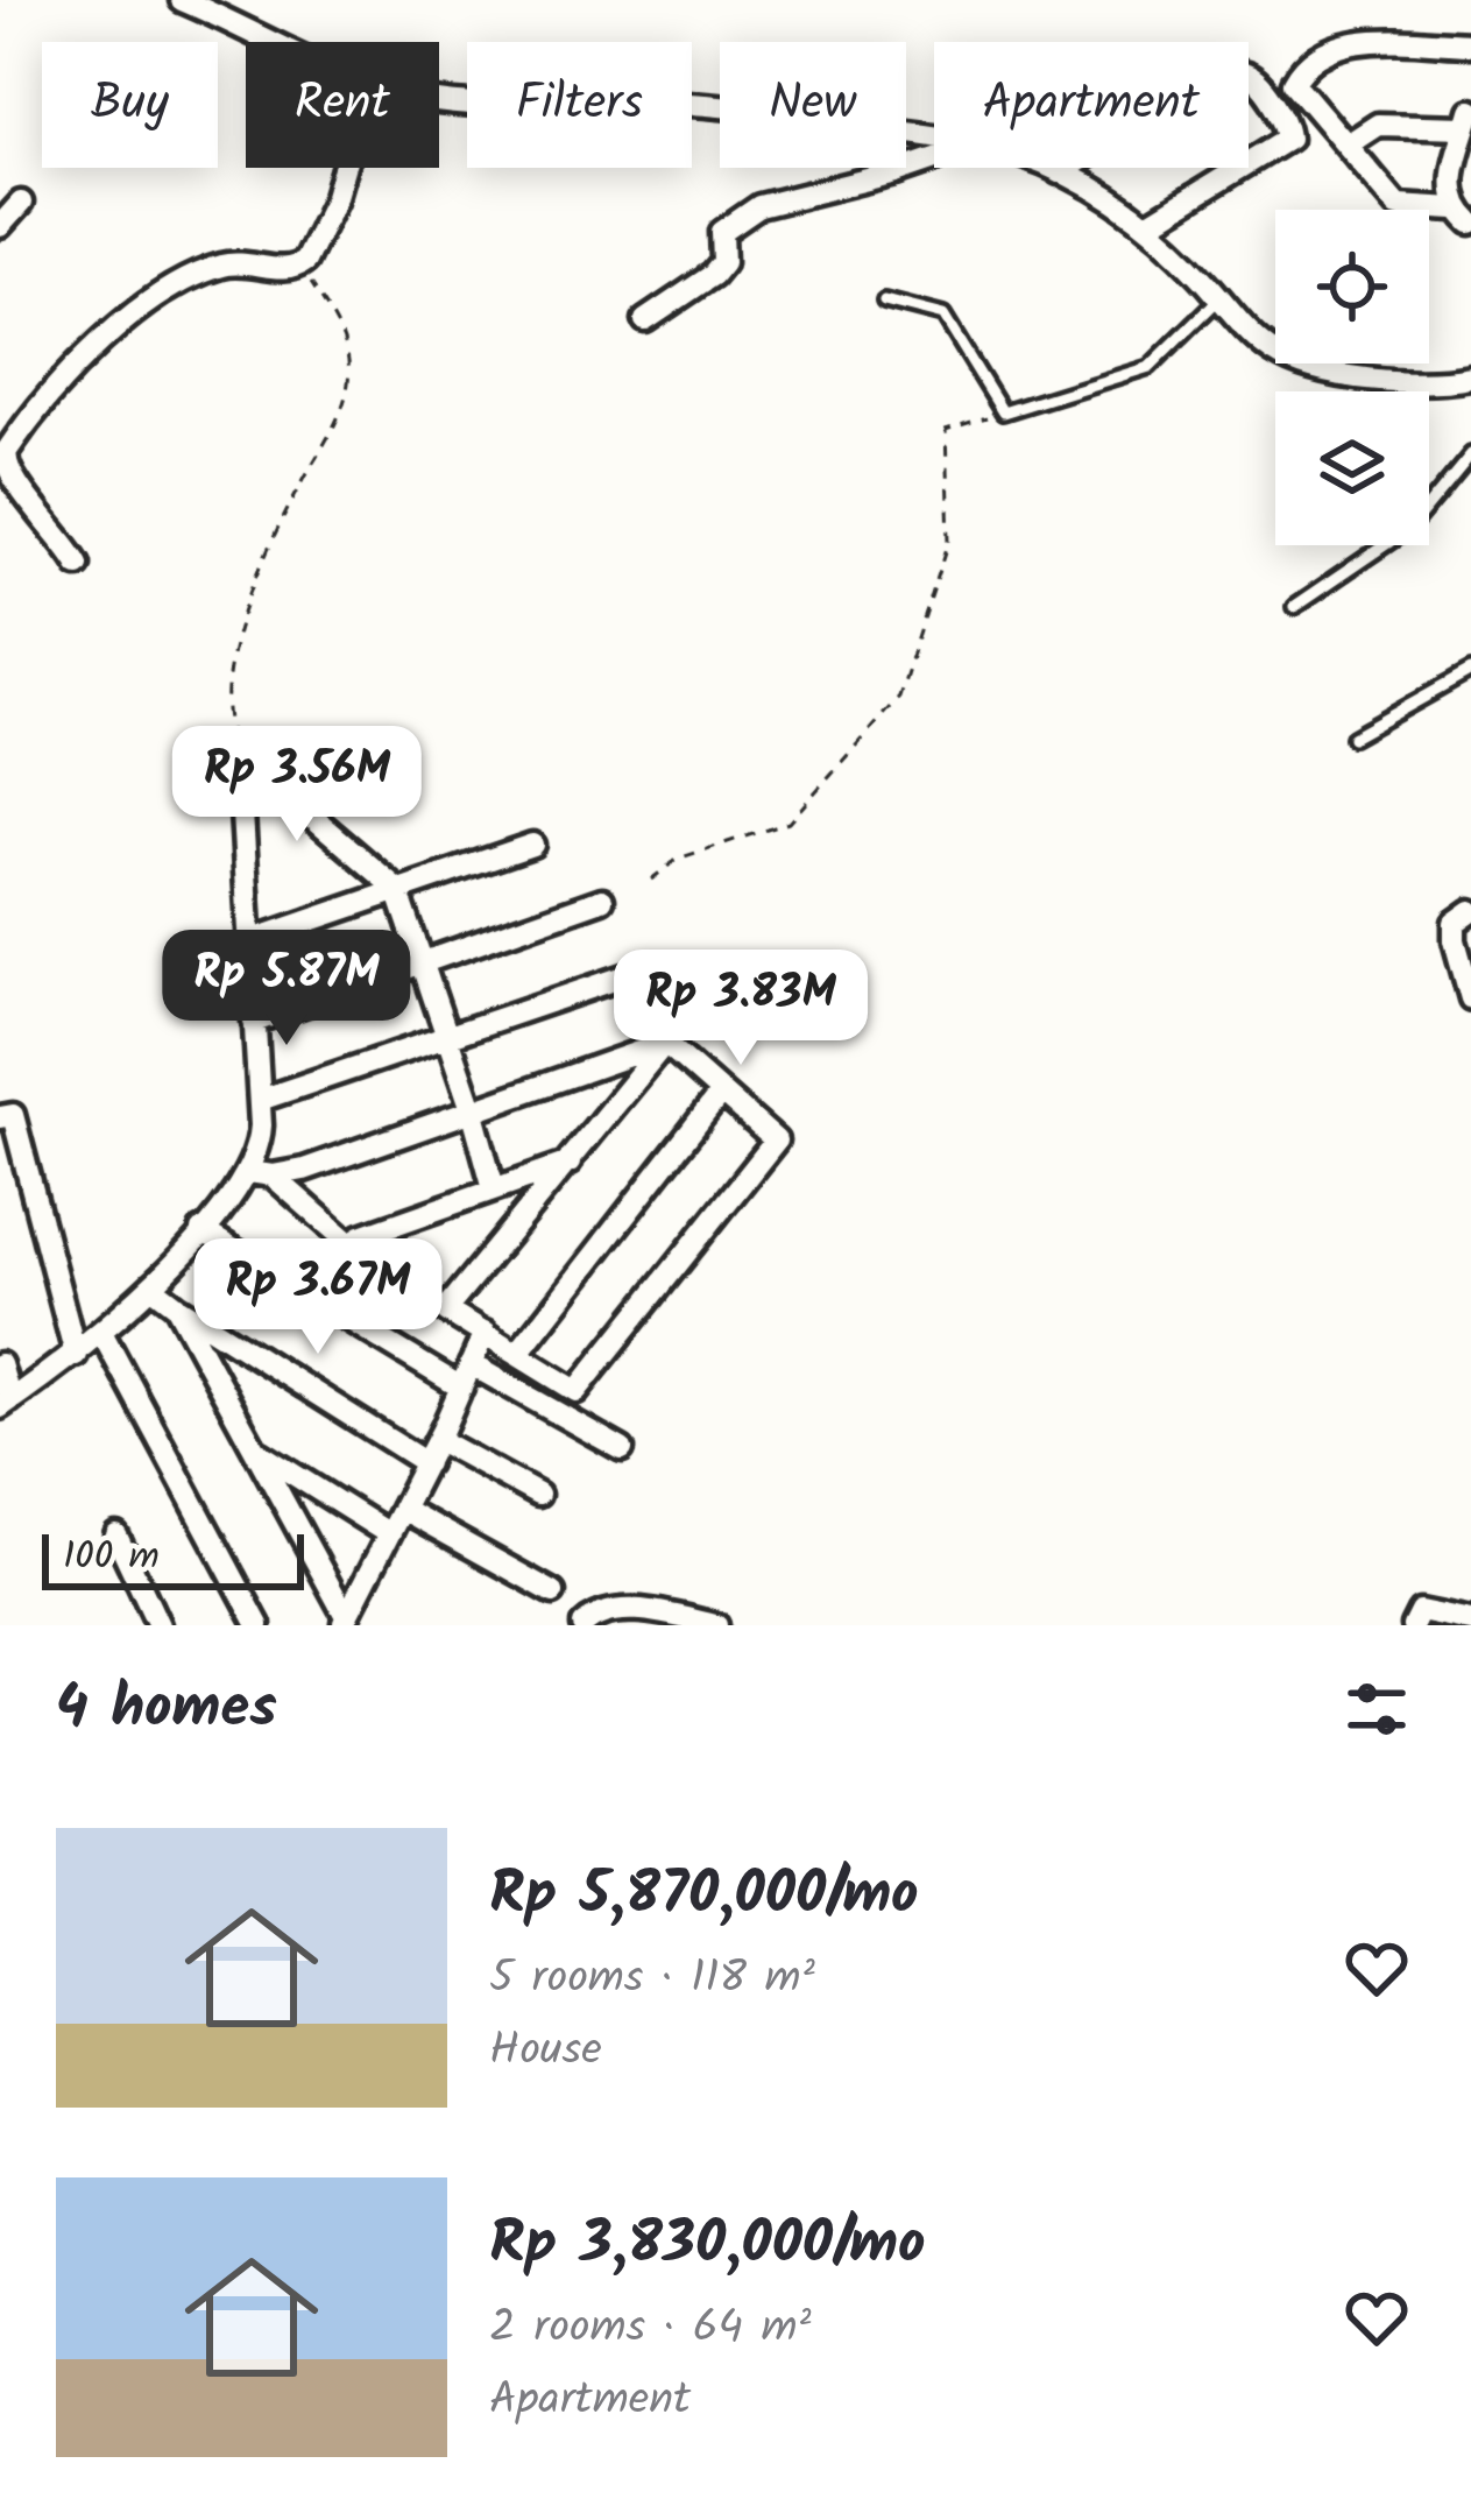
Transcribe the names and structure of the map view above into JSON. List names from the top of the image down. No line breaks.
{"scale_bar":"100 m","page":{"chip":["Buy","Rent","Filters","New","Apartment"],"price":["Rp 3.56M","Rp 5.87M","Rp 3.83M","Rp 3.67M"],"scale":"100 m","heading":"4 homes","list":[{"name":"Rp 5,870,000/mo","note":"5 rooms · 118 m² · House"},{"name":"Rp 3,830,000/mo","note":"2 rooms · 64 m² · Apartment"}]}}
